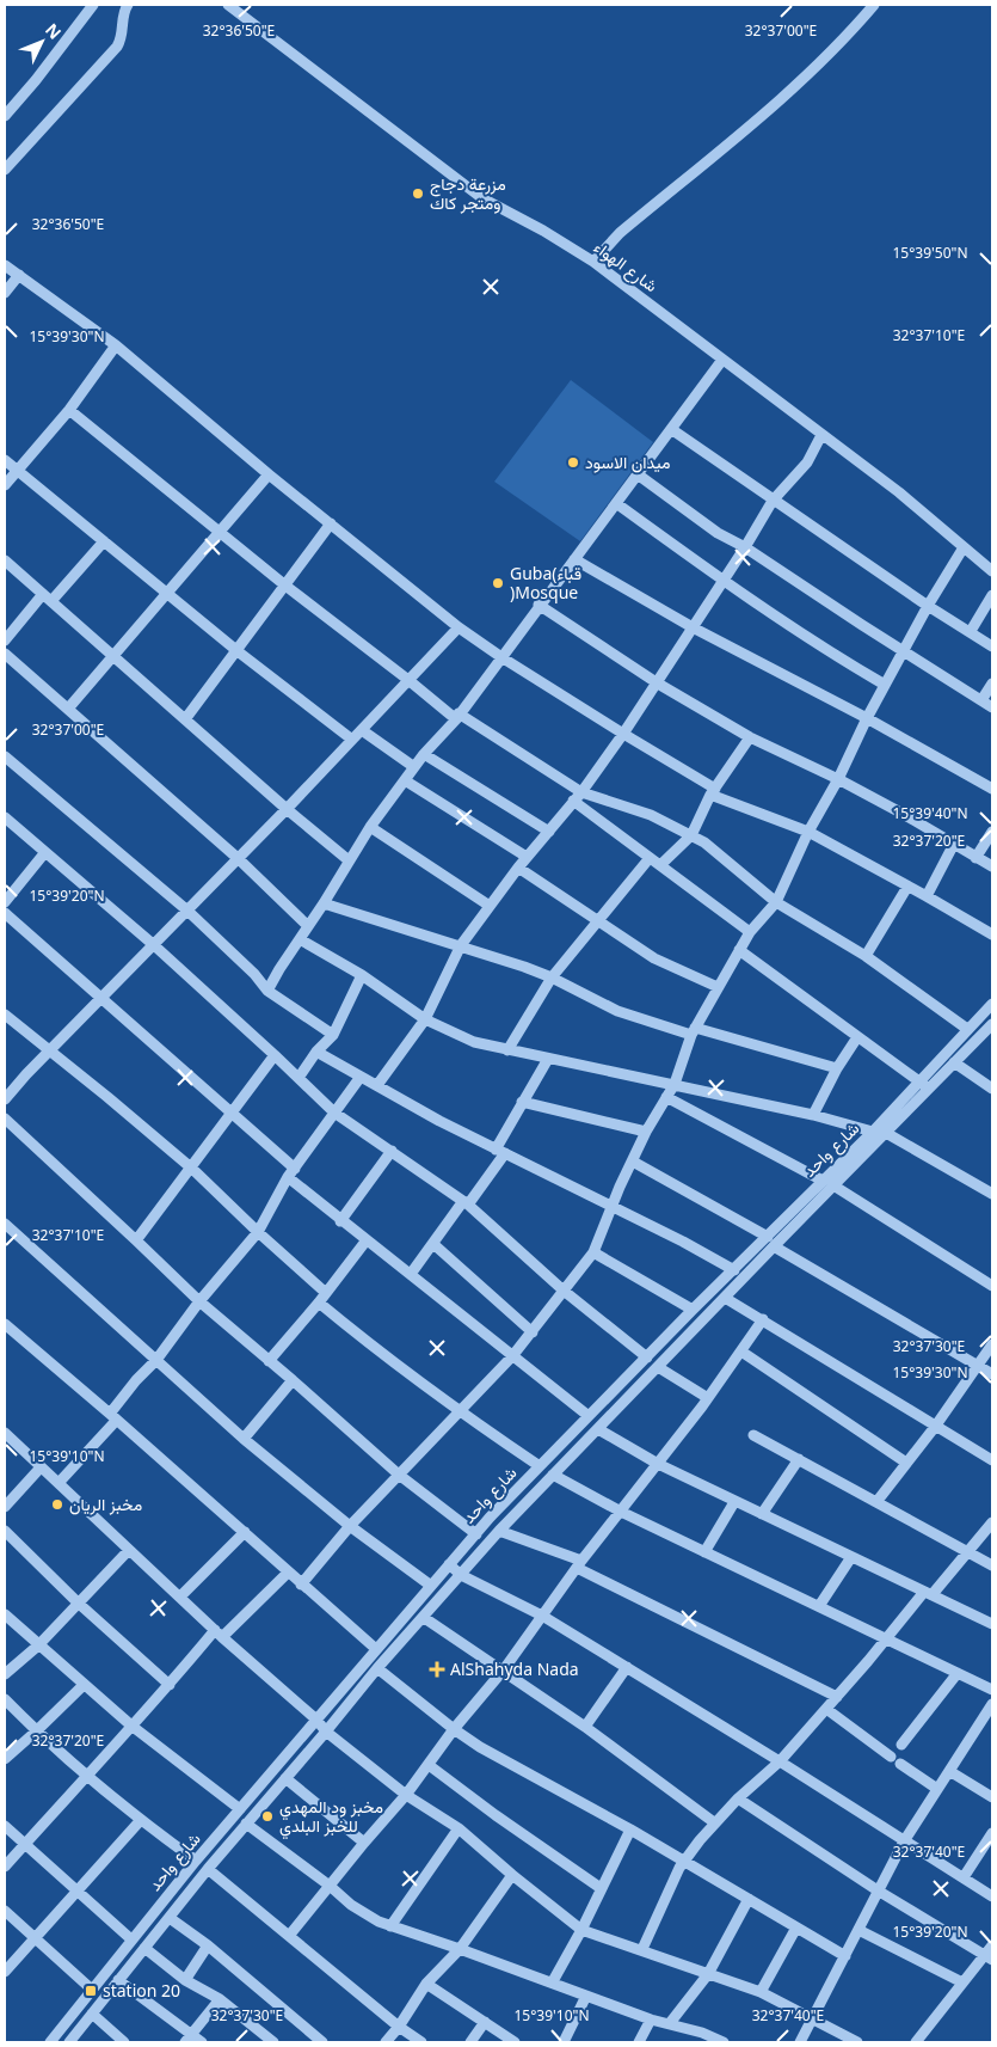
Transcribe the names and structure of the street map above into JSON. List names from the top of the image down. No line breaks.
{"streets":{"street":["شارع الهواء","شارع واحد"]},"places":{"other":["مزرعة دجاج ومتجر كاك","ميدان الاسود","Guba(قباء )Mosque","مخبز الريان","مخبز ود المهدي للخبز البلدي"],"health":["AlShahyda Nada"],"transit":["station 20"]},"north":"top right","coordinates":["32°36'50\"E","32°37'00\"E","15°39'50\"N","32°37'10\"E","15°39'30\"N","15°39'40\"N","32°37'20\"E","15°39'20\"N","32°37'30\"E","15°39'10\"N","32°37'40\"E"]}
